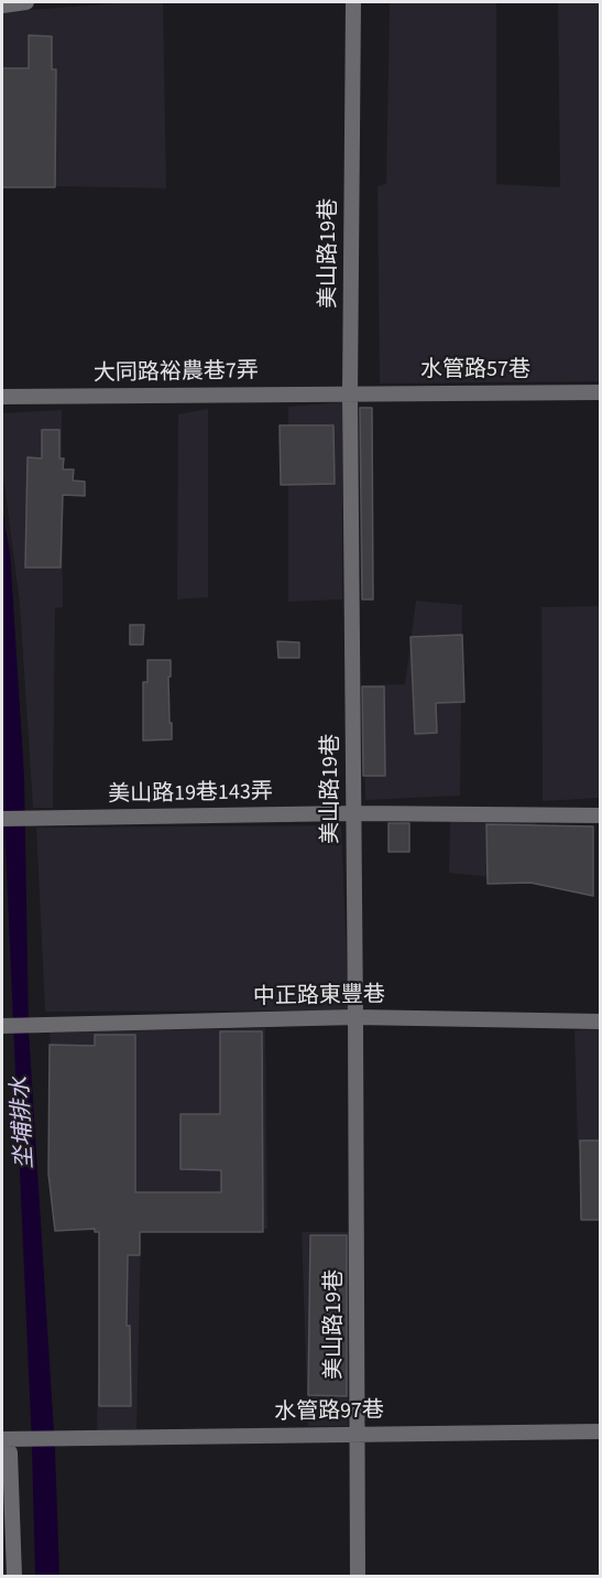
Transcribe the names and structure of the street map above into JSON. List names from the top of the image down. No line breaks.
{"streets":{"street":["美山路19巷","水管路57巷","大同路裕農巷7弄","美山路19巷143弄","中正路東豐巷","水管路97巷"]},"crossings":[["美山路19巷","水管路57巷"],["美山路19巷","大同路裕農巷7弄"],["美山路19巷","美山路19巷143弄"],["美山路19巷","中正路東豐巷"],["美山路19巷","水管路97巷"],["水管路57巷","大同路裕農巷7弄"]],"water":["坔埔排水"]}
